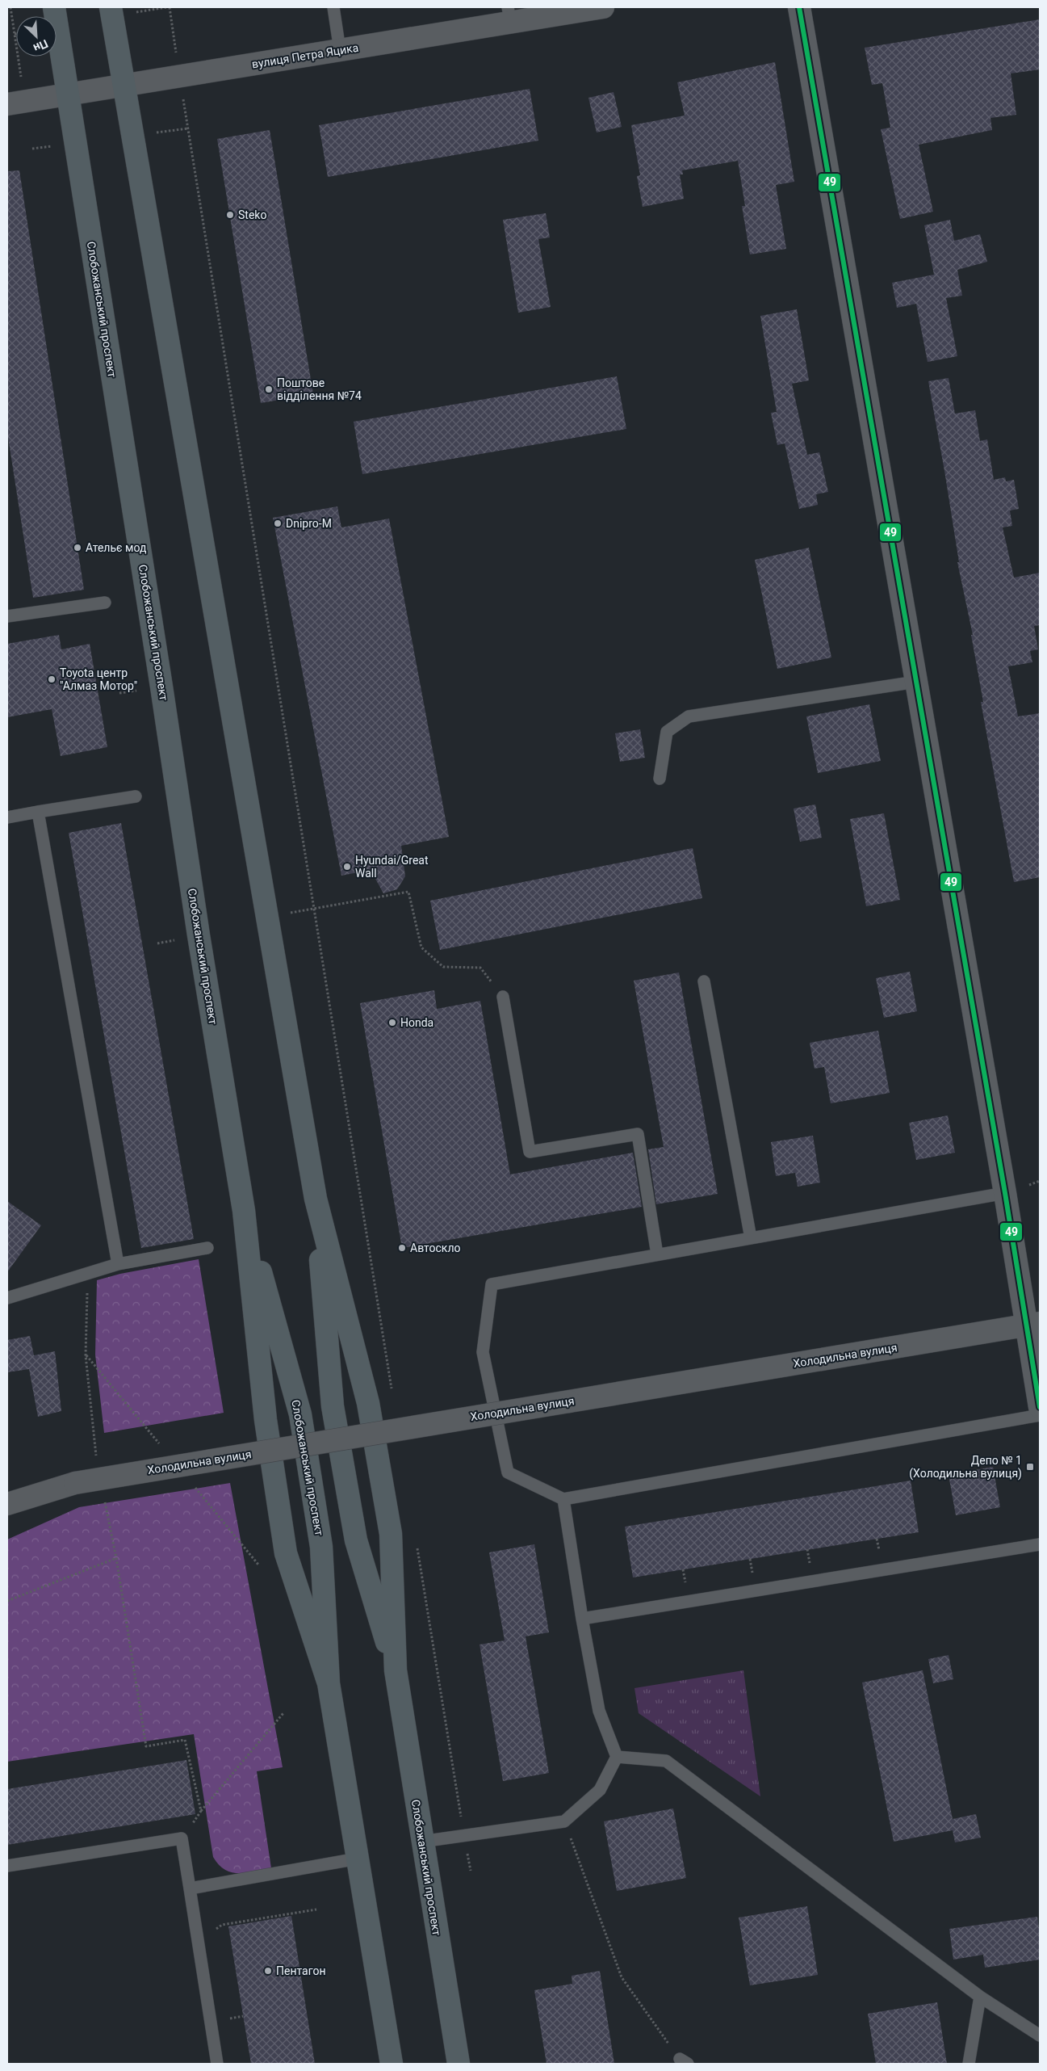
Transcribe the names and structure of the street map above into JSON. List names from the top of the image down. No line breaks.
{"streets":{"main road":["Слобожанський проспект"],"street":["вулиця Петра Яцика","Холодильна вулиця"]},"crossings":[["вулиця Петра Яцика","Слобожанський проспект"]],"places":{"other":["Steko","Поштове відділення №74","Dnipro-M","Ательє мод","Toyota центр \"Алмаз Мотор\"","Hyundai/Great Wall","Honda","Автоскло","Пентагон"],"transit":["Депо № 1 (Холодильна вулиця)"]},"lines":["transit line 49"],"north":"bottom right"}
